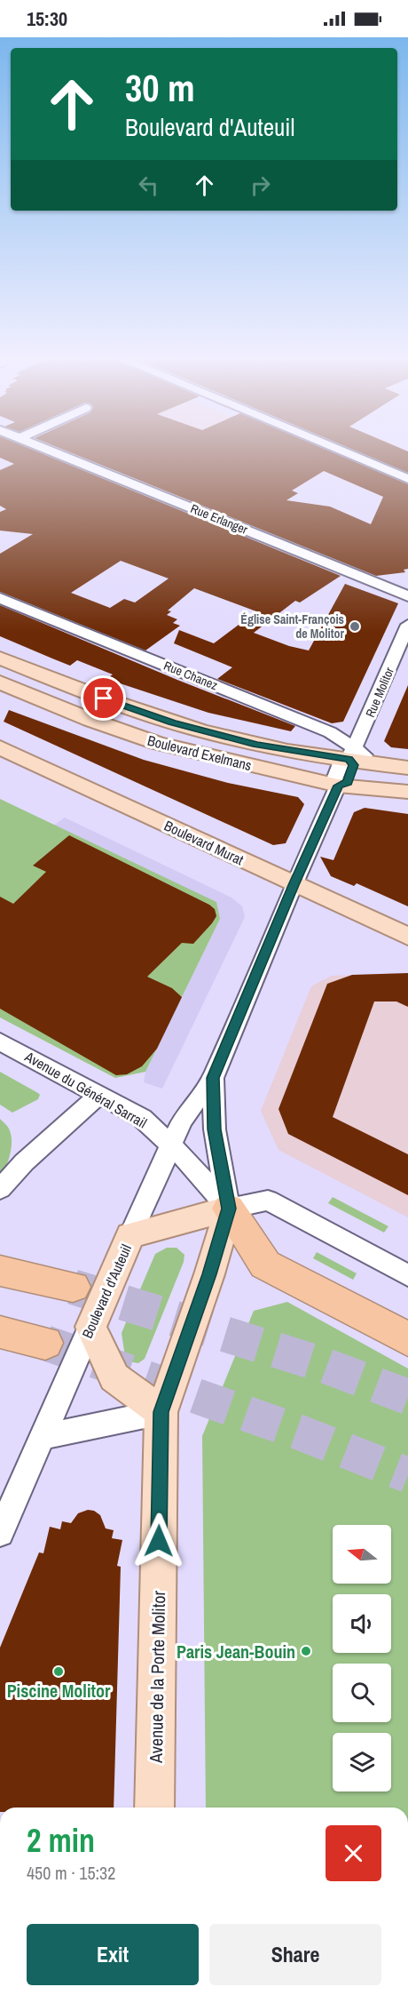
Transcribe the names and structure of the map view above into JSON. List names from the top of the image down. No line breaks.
{"streets":{"main road":["Boulevard Exelmans","Boulevard Murat","Boulevard d'Auteuil","Avenue de la Porte Molitor"],"street":["Rue Erlanger","Rue Chanez","Rue Molitor","Avenue du Général Sarrail"]},"crossings":[["Rue Chanez","Rue Molitor"],["Rue Chanez","Boulevard Exelmans"],["Rue Molitor","Boulevard Exelmans"],["Rue Molitor","Boulevard Murat"],["Rue Molitor","Boulevard d'Auteuil"],["Avenue du Général Sarrail","Boulevard d'Auteuil"]],"places":["Église Saint-François de Molitor","Paris Jean-Bouin","Piscine Molitor"],"north":"left","page":{"status":"15:30","turn":["30 m","Boulevard d'Auteuil"],"heading":["2 min","450 m · 15:32"],"buttons":["Exit","Share"]}}
